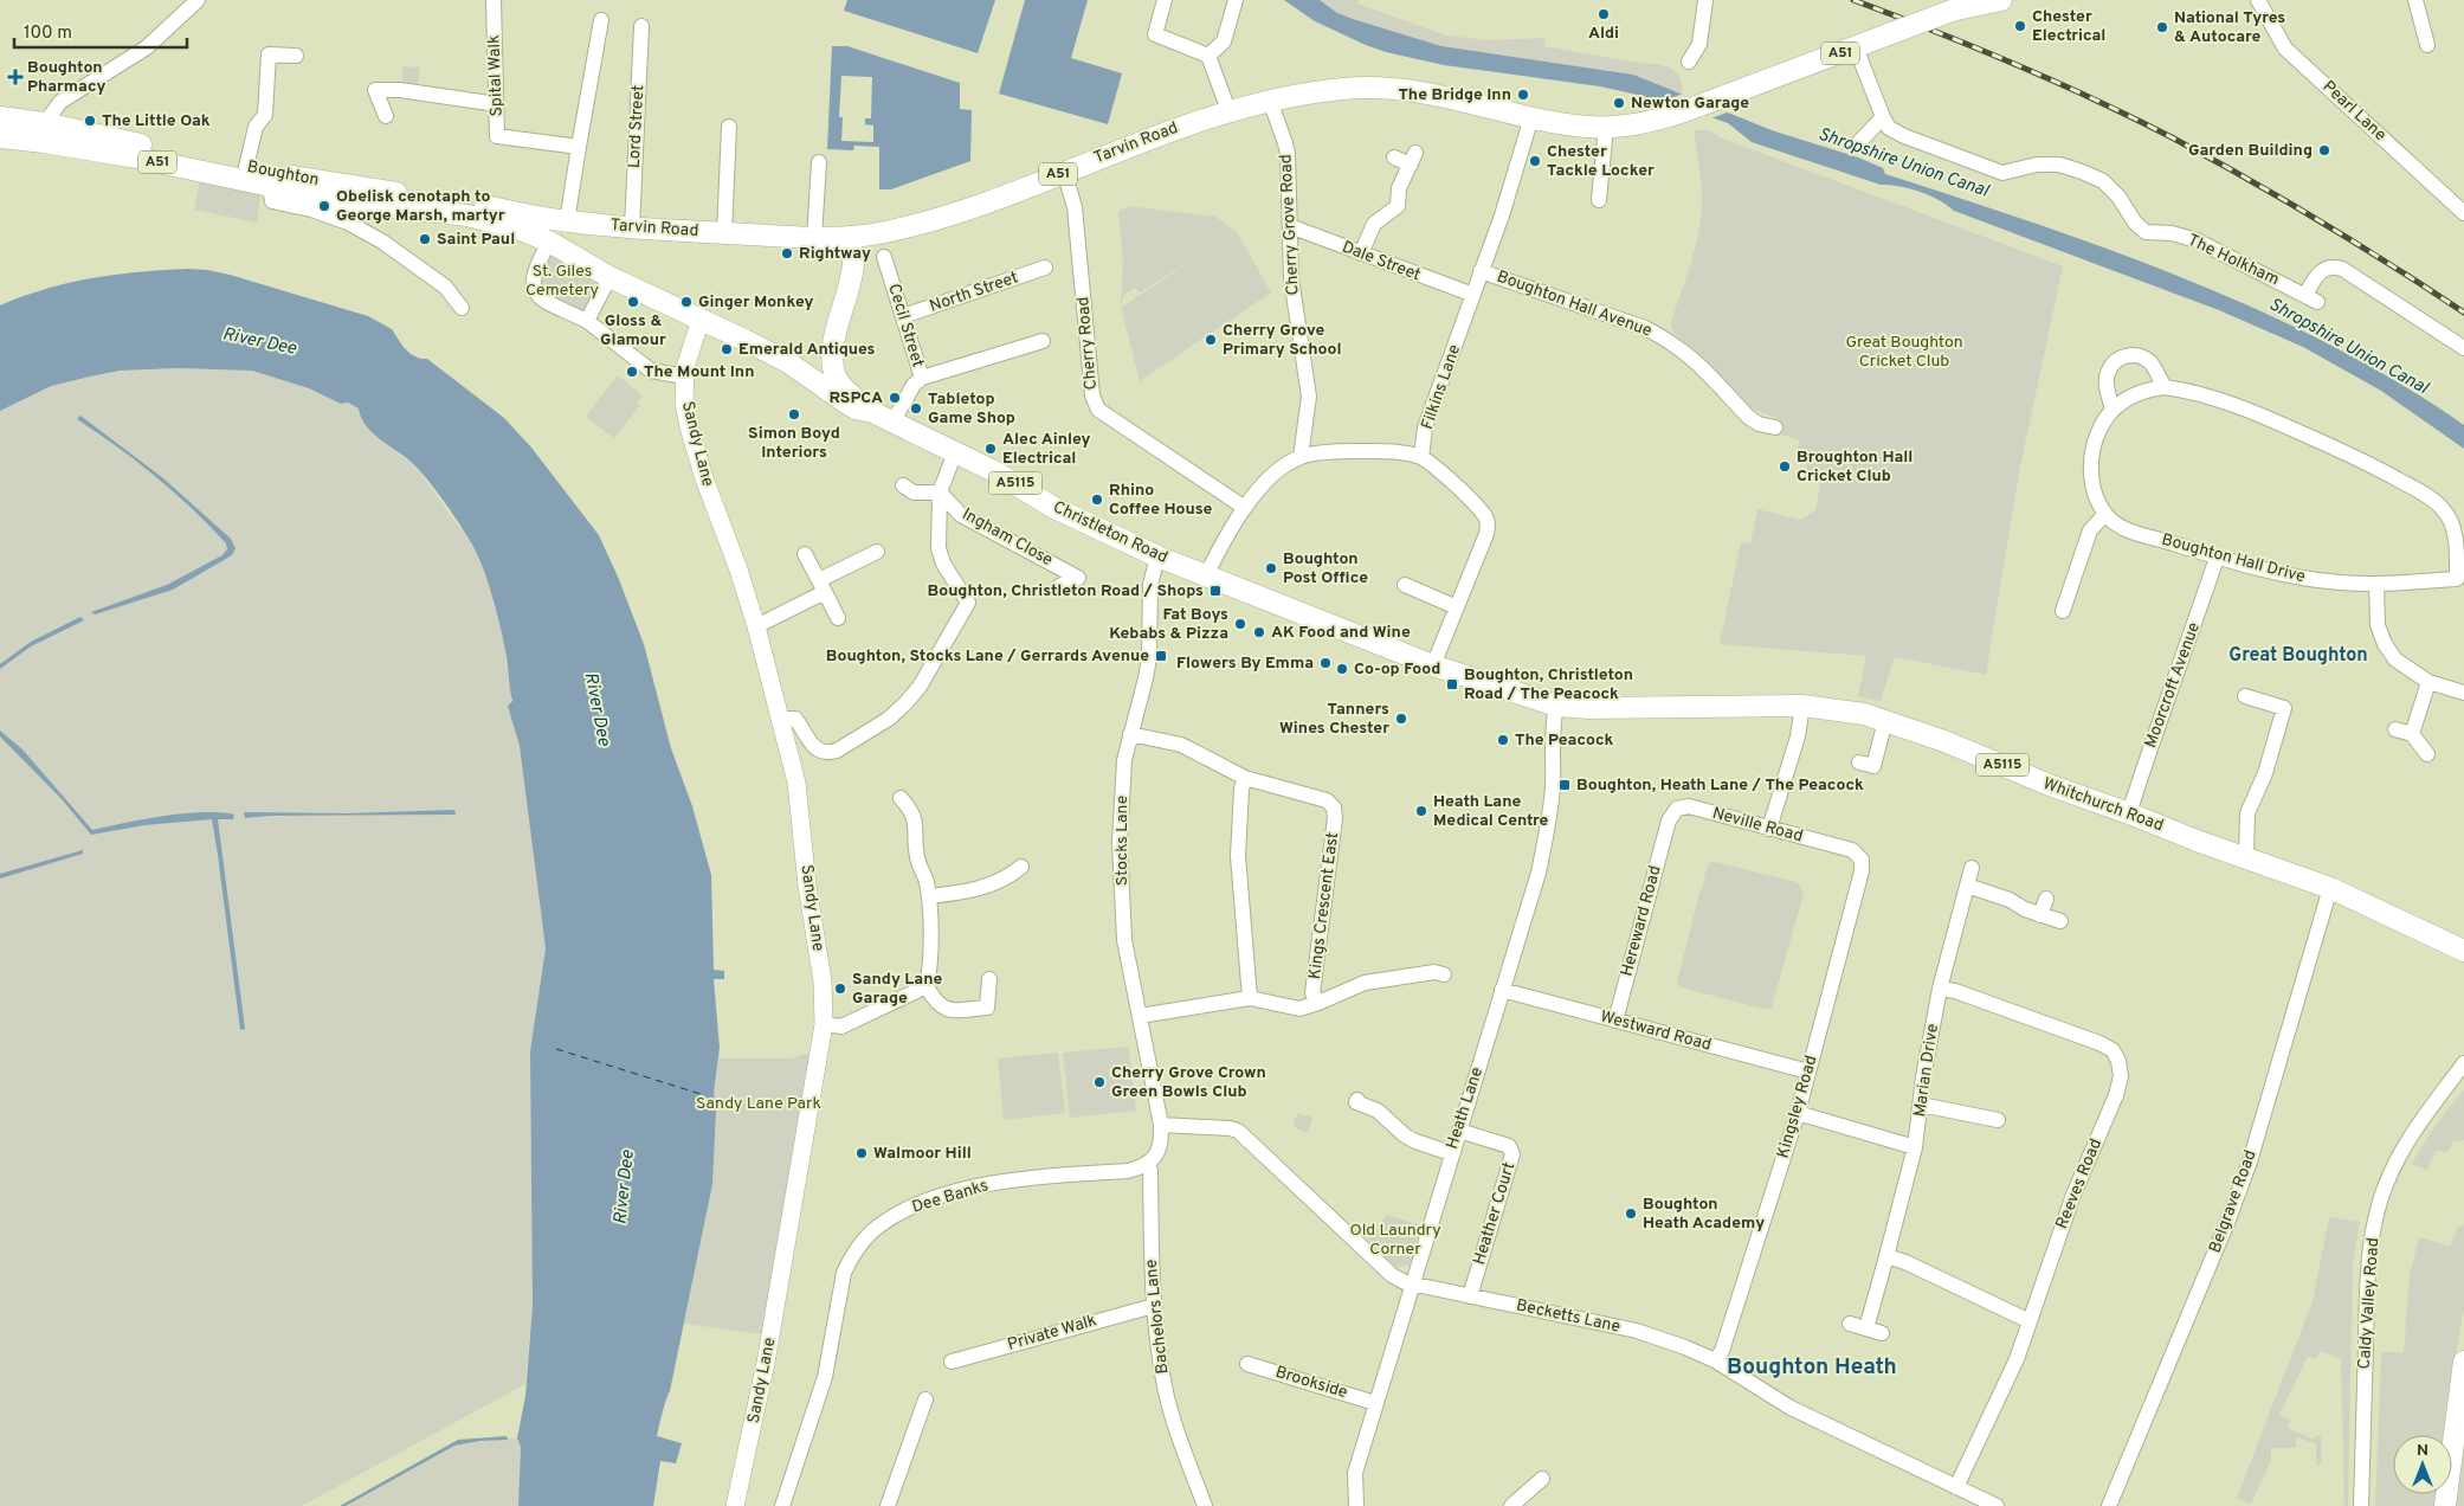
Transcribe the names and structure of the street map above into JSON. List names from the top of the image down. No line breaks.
{"streets":{"highway":["A51","Tarvin Road","Boughton","A5115","Christleton Road","Whitchurch Road"],"main road":["Sandy Lane"],"street":["Spital Walk","Pearl Lane","Lord Street","Cherry Grove Road","The Holkham","Dale Street","North Street","Boughton Hall Avenue","Cecil Street","Cherry Road","Filkins Lane","Ingham Close","Boughton Hall Drive","Moorcroft Avenue","Neville Road","Stocks Lane","Kings Crescent East","Hereward Road","Westward Road","Marian Drive","Kingsley Road","Heath Lane","Reeves Road","Dee Banks","Belgrave Road","Heather Court","Caldy Valley Road","Bachelors Lane","Becketts Lane","Private Walk","Brookside"]},"crossings":[["A51","Tarvin Road"],["A51","The Holkham"],["A51","A5115"],["A51","Christleton Road"],["Lord Street","Tarvin Road"],["Tarvin Road","Boughton"],["Tarvin Road","Cherry Grove Road"],["Tarvin Road","The Holkham"],["Tarvin Road","Cherry Road"],["Tarvin Road","Filkins Lane"],["Boughton","Christleton Road"],["Cherry Grove Road","Dale Street"],["Dale Street","Filkins Lane"],["North Street","Cecil Street"],["Boughton Hall Avenue","Filkins Lane"],["Cecil Street","Christleton Road"],["Sandy Lane","Christleton Road"],["A5115","Christleton Road"],["Christleton Road","Whitchurch Road"],["Christleton Road","Stocks Lane"],["Christleton Road","Heath Lane"],["Boughton Hall Drive","Moorcroft Avenue"],["Moorcroft Avenue","Whitchurch Road"],["Whitchurch Road","Belgrave Road"],["Neville Road","Hereward Road"],["Neville Road","Kingsley Road"],["Stocks Lane","Becketts Lane"],["Hereward Road","Westward Road"],["Westward Road","Kingsley Road"],["Westward Road","Heath Lane"],["Marian Drive","Reeves Road"],["Kingsley Road","Becketts Lane"],["Heath Lane","Heather Court"],["Heath Lane","Becketts Lane"],["Heath Lane","Brookside"],["Reeves Road","Becketts Lane"],["Dee Banks","Bachelors Lane"],["Heather Court","Becketts Lane"],["Bachelors Lane","Private Walk"]],"districts":["Great Boughton","Boughton Heath"],"water":["Shropshire Union Canal","River Dee"],"parks":["St. Giles Cemetery","Great Boughton Cricket Club","Sandy Lane Park","Old Laundry Corner"],"places":{"other":["Aldi","Chester Electrical","National Tyres & Autocare","The Bridge Inn","Newton Garage","The Little Oak","Garden Building","Chester Tackle Locker","Obelisk cenotaph to George Marsh, martyr","Saint Paul","Rightway","Gloss & Glamour","Ginger Monkey","Cherry Grove Primary School","Emerald Antiques","The Mount Inn","RSPCA","Tabletop Game Shop","Simon Boyd Interiors","Alec Ainley Electrical","Broughton Hall Cricket Club","Rhino Coffee House","Boughton Post Office","Fat Boys Kebabs & Pizza","AK Food and Wine","Flowers By Emma","Co-op Food","Tanners Wines Chester","The Peacock","Heath Lane Medical Centre","Sandy Lane Garage","Cherry Grove Crown Green Bowls Club","Walmoor Hill","Boughton Heath Academy"],"health":["Boughton Pharmacy"],"transit":["Boughton, Christleton Road / Shops","Boughton, Stocks Lane / Gerrards Avenue","Boughton, Christleton Road / The Peacock","Boughton, Heath Lane / The Peacock"]},"scale_bar":"100 m","north":"top"}
